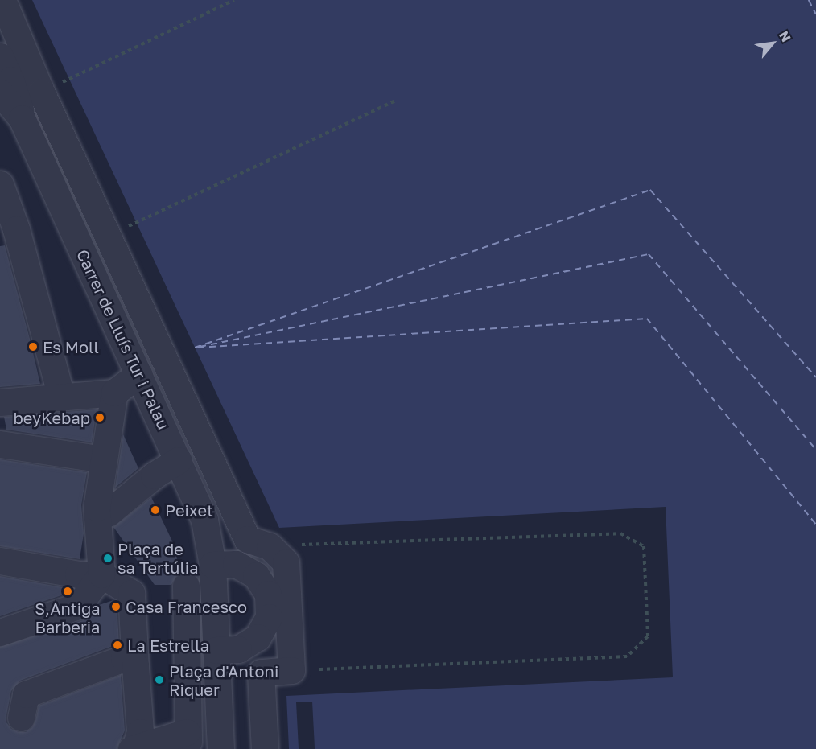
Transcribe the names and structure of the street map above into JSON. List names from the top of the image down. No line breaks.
{"streets":{"street":["Carrer de Lluís Tur i Palau"]},"places":["Es Moll","beyKebap","Peixet","Plaça de sa Tertúlia","S,Antiga Barberia","Casa Francesco","La Estrella","Plaça d'Antoni Riquer"],"north":"top right"}
